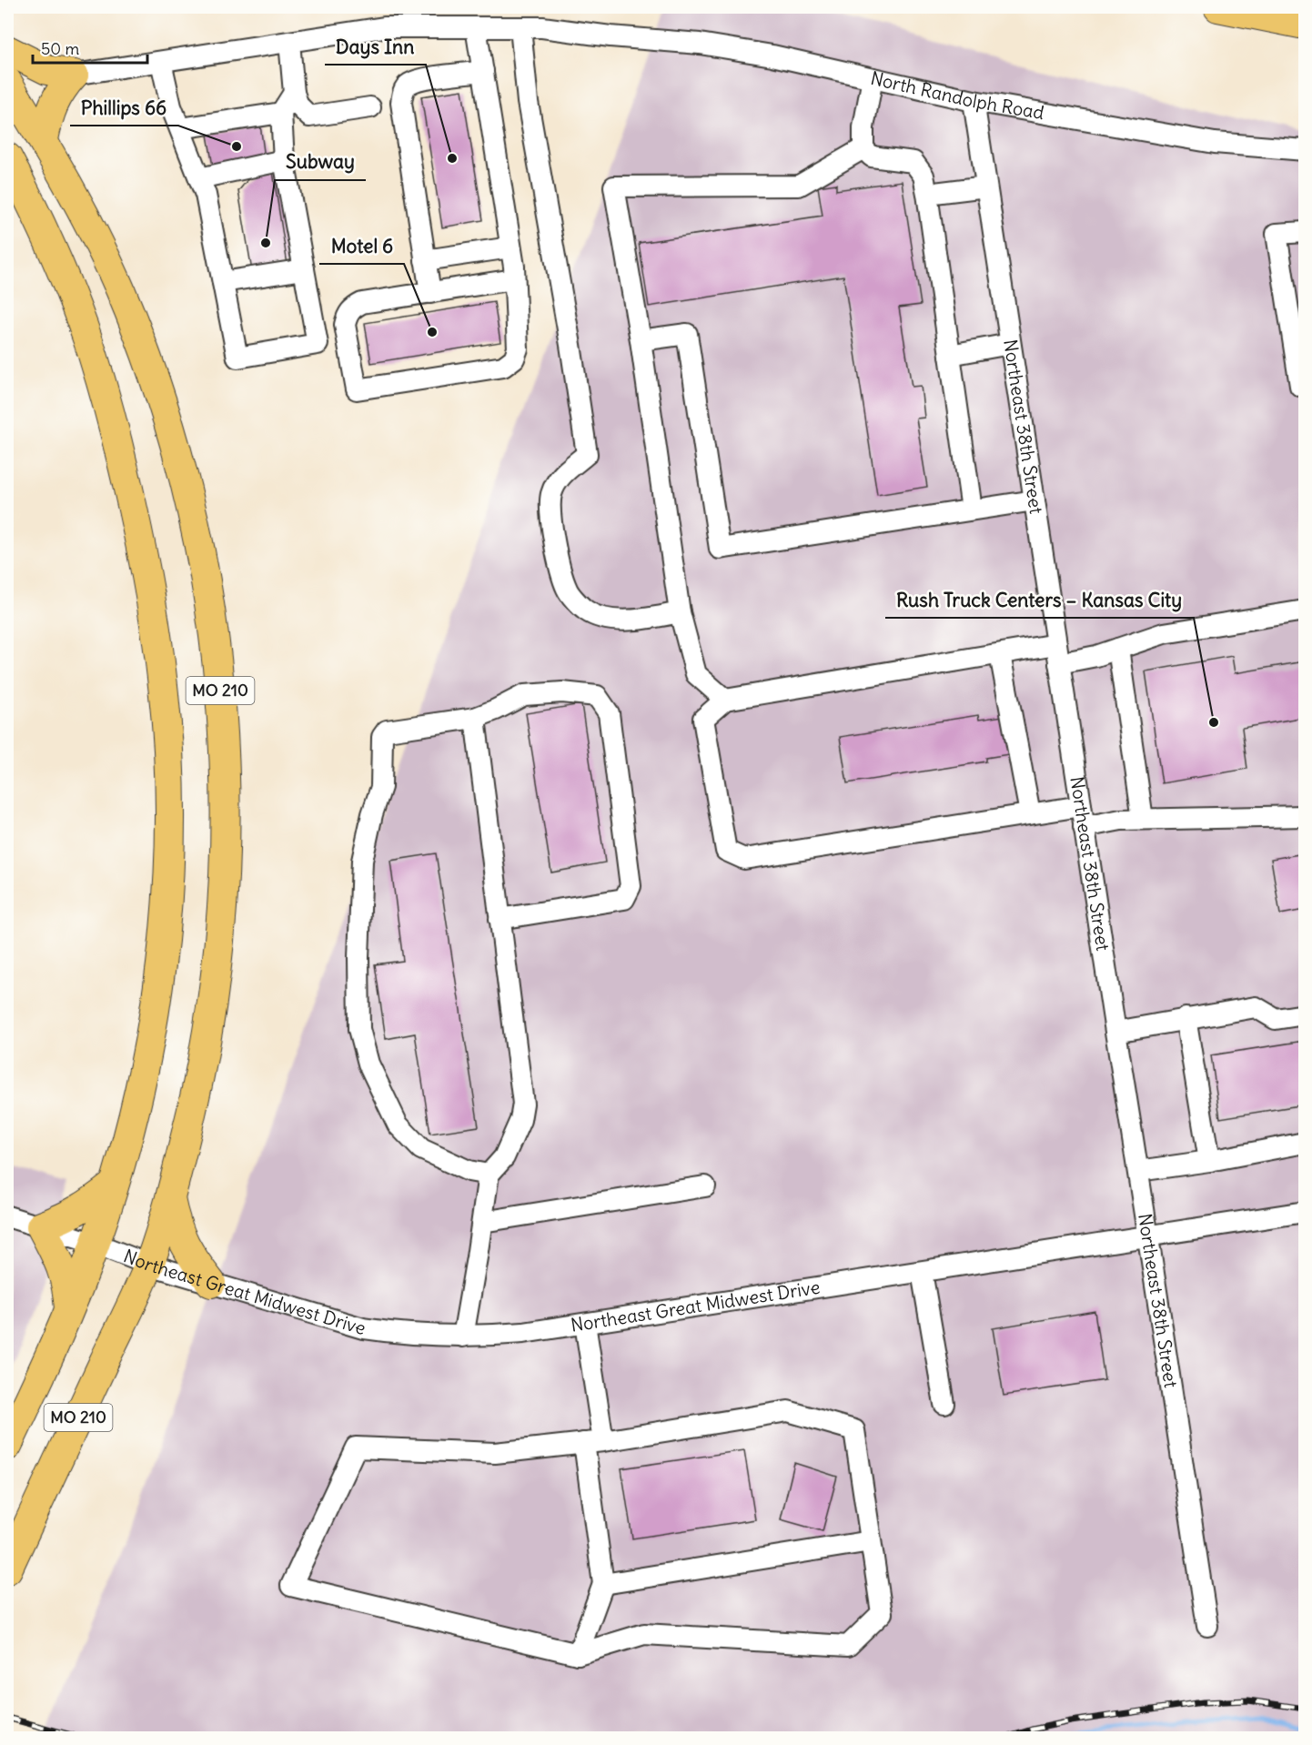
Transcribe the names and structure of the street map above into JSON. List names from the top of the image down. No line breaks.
{"streets":{"highway":["MO 210"],"street":["North Randolph Road","Northeast 38th Street","Northeast Great Midwest Drive"]},"crossings":[["North Randolph Road","Northeast 38th Street"],["Northeast 38th Street","Northeast Great Midwest Drive"],["MO 210","Northeast Great Midwest Drive"]],"places":["Phillips 66","Days Inn","Subway","Motel 6","Rush Truck Centers – Kansas City"],"scale_bar":"50 m"}
